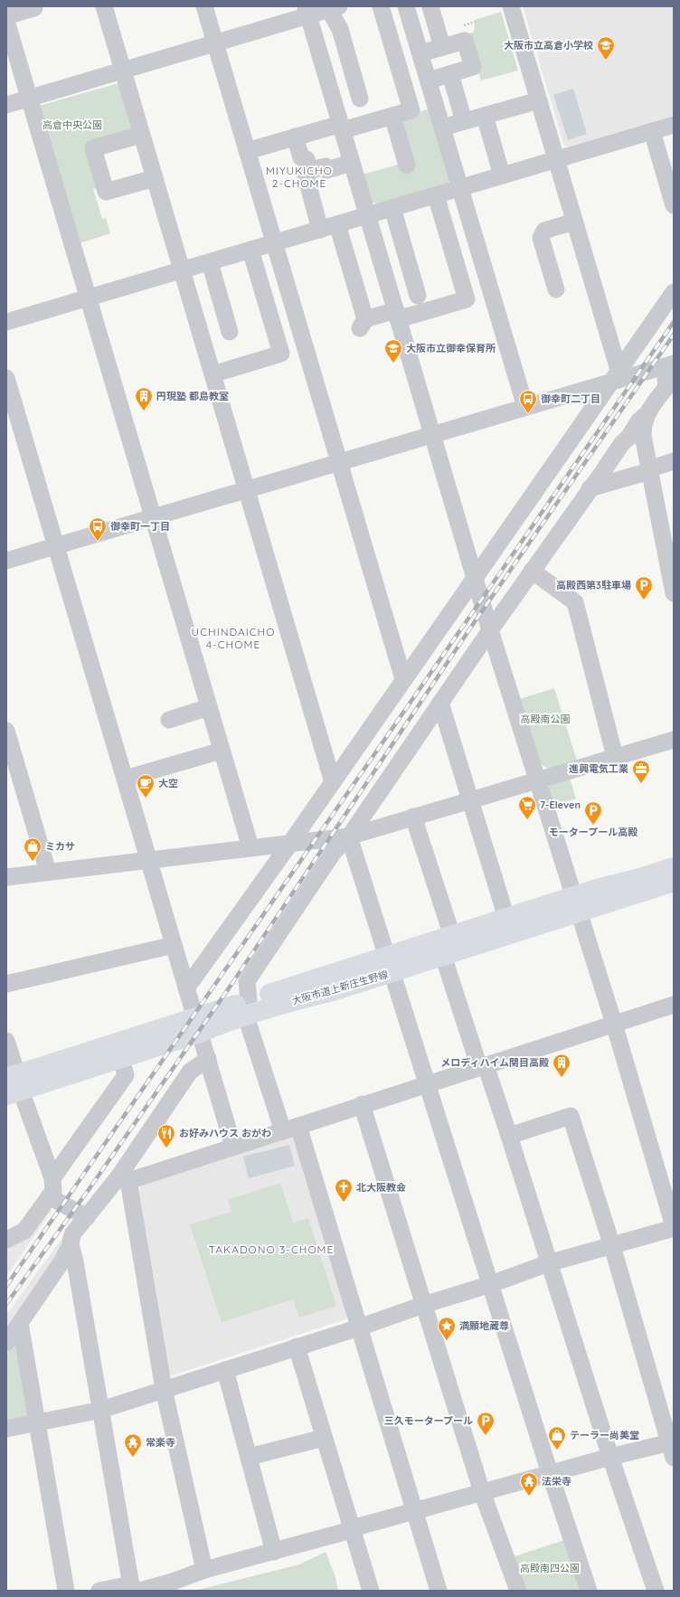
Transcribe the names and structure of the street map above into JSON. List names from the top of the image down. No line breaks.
{"streets":{"main road":["大阪市道上新庄生野線"]},"districts":["MIYUKICHO 2-CHOME","UCHINDAICHO 4-CHOME","TAKADONO 3-CHOME"],"parks":["高倉中央公園","高殿南公園","高殿南四公園"],"places":{"school or university":["大阪市立高倉小学校","大阪市立御幸保育所"],"building":["円現塾 都島教室","メロディハイム関目高殿"],"bus stop":["御幸町二丁目","御幸町一丁目"],"parking":["高殿西第3駐車場","モータープール高殿","三久モータープール"],"office":["進興電気工業"],"cafe":["大空"],"supermarket":["7-Eleven"],"shop":["ミカサ","テーラー尚美堂"],"restaurant":["お好みハウス おがわ"],"church":["北大阪教会"],"place":["満願地蔵尊"],"temple":["常楽寺","法栄寺"]}}
